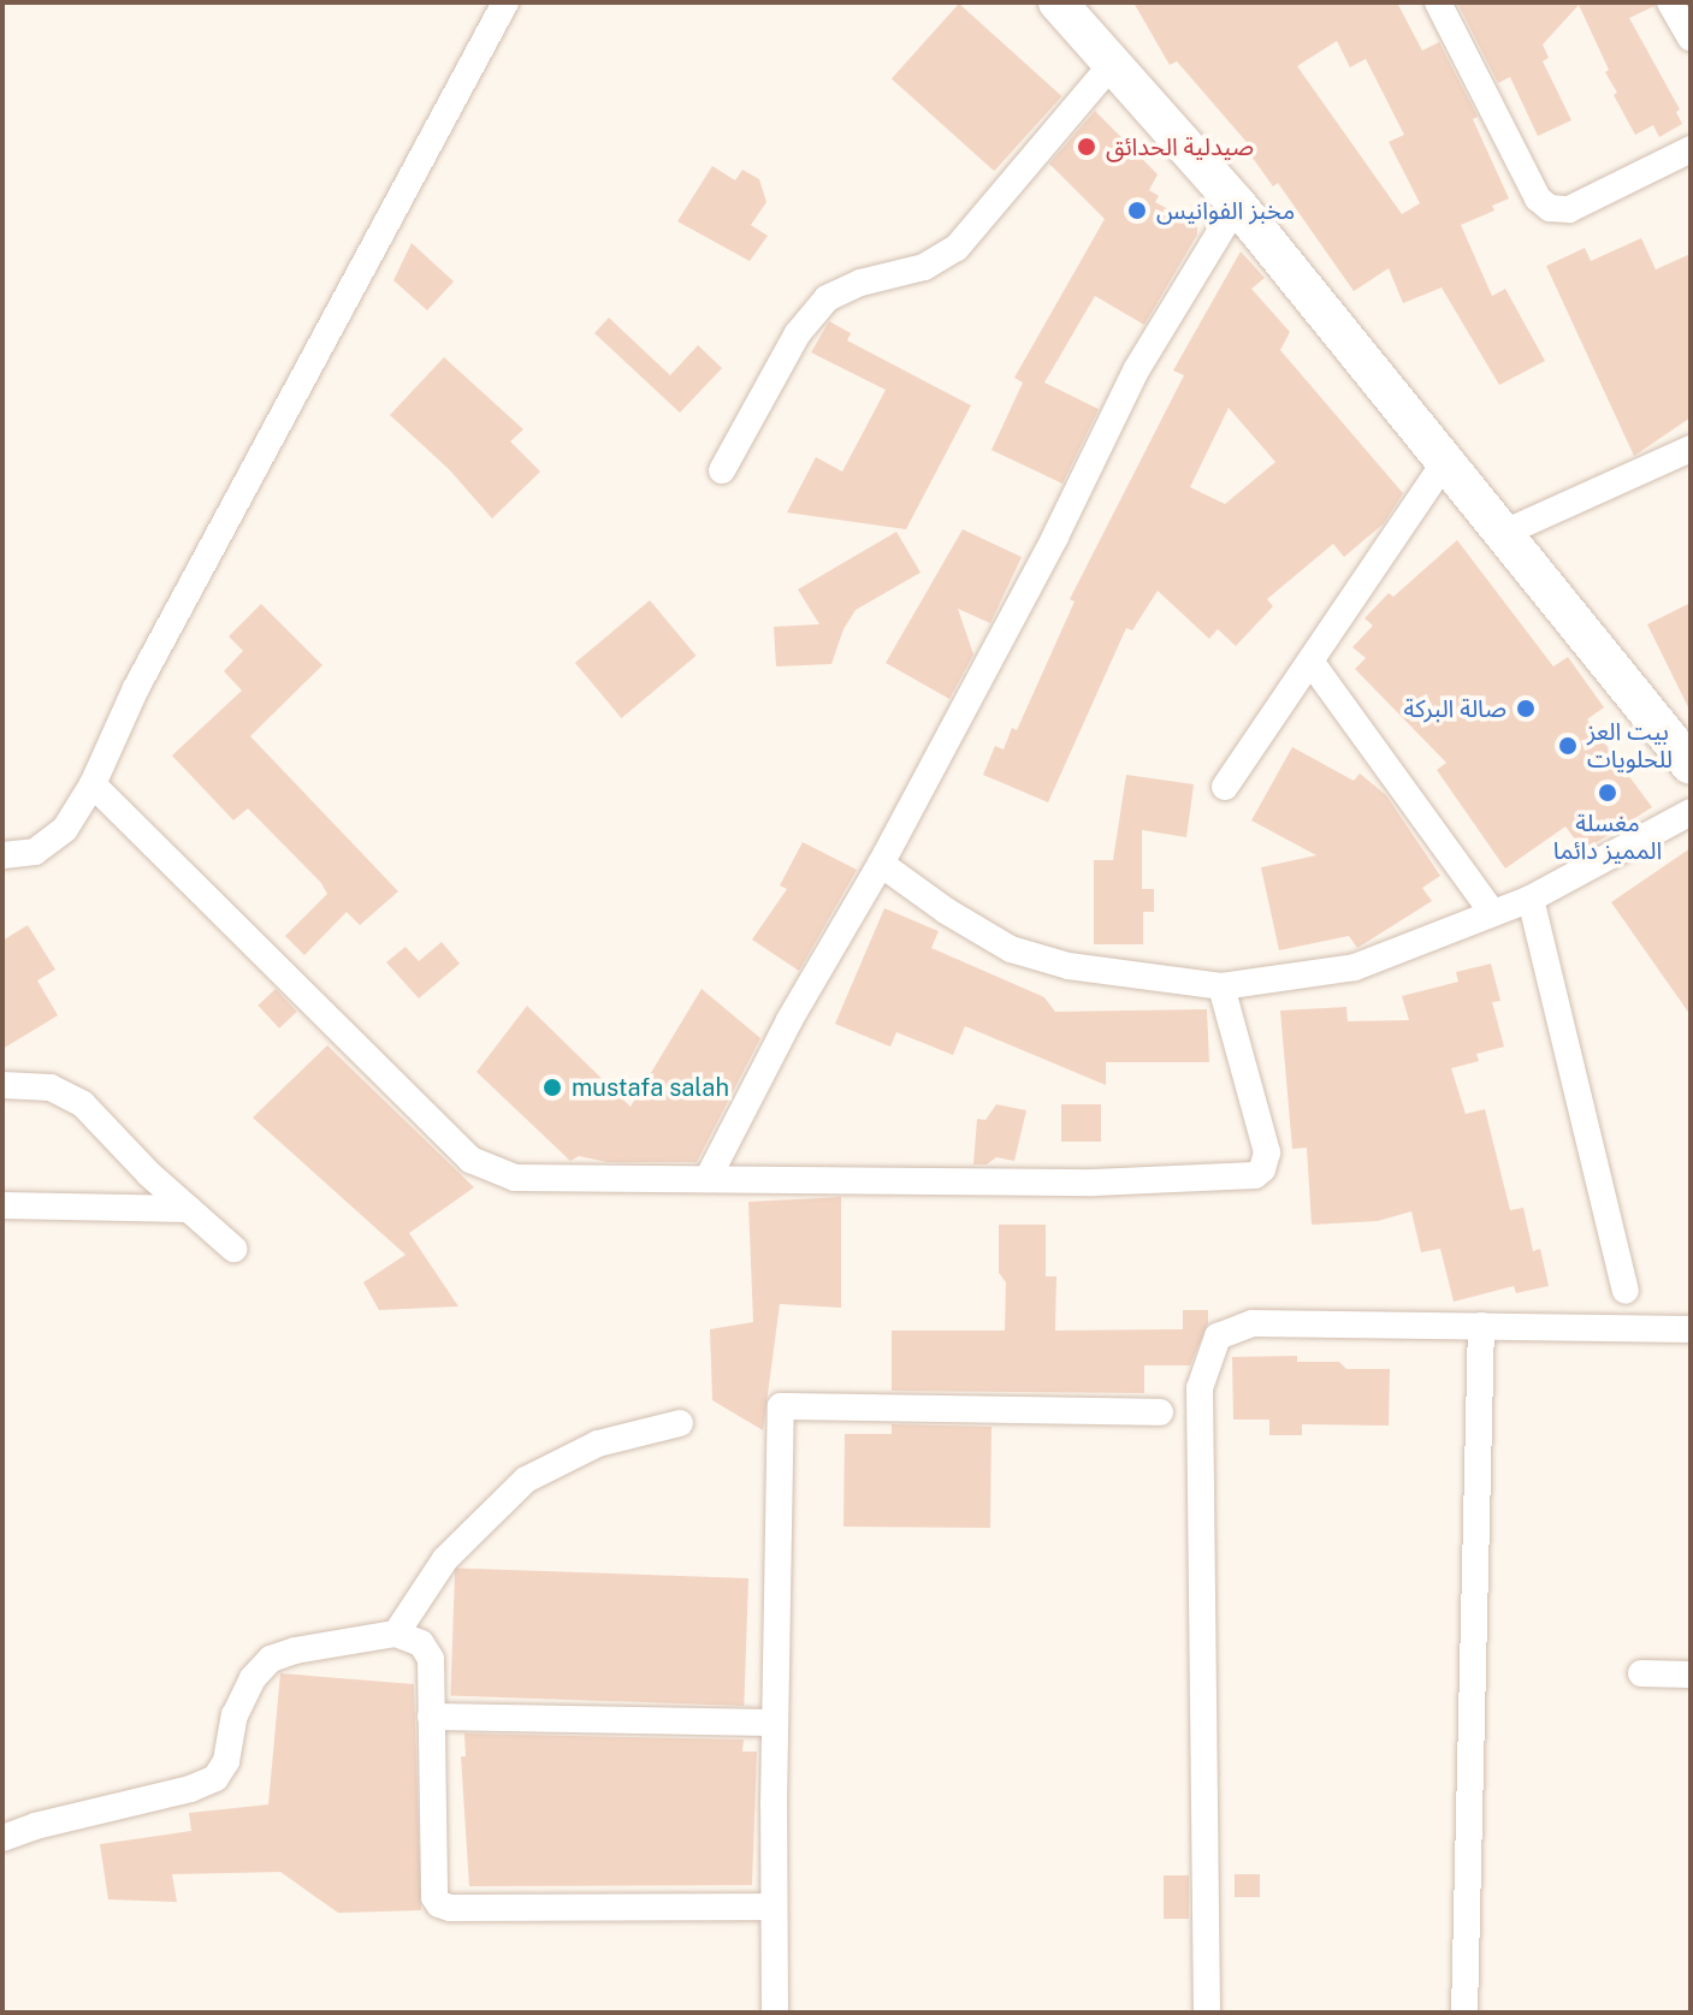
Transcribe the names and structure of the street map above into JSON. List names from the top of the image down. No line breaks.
{"places":["صيدلية الحدائق","مخبز الفوانيس","صالة البركة","بيت العز للحلويات","مغسلة المميز دائما","mustafa salah"]}
